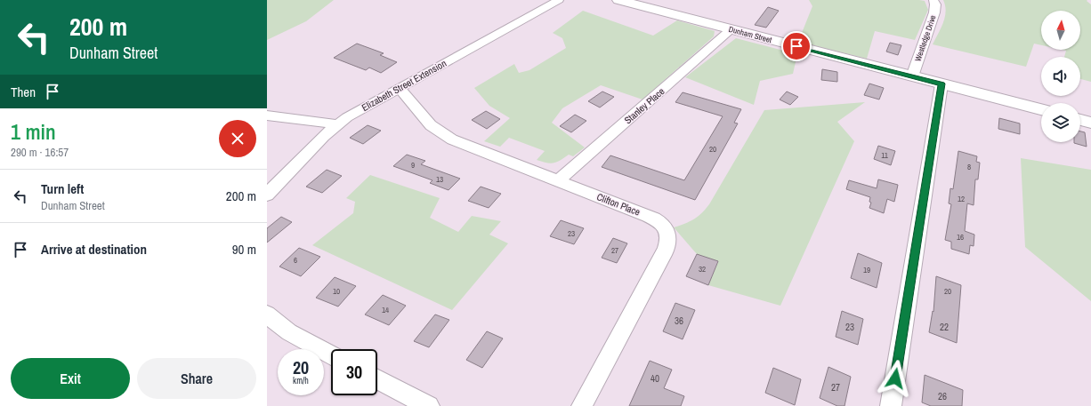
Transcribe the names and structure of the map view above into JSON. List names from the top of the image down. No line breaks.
{"streets":{"street":["Dunham Street","Westledge Drive","Elizabeth Street Extension","Stanley Place","Clifton Place"]},"crossings":[["Dunham Street","Westledge Drive"],["Dunham Street","Stanley Place"],["Elizabeth Street Extension","Clifton Place"],["Stanley Place","Clifton Place"]],"house_numbers":["20","11","9","8","13","12","23","16","27","6","32","19","10","20","14","36","23","22","40","27","26"],"north":"top","page":{"turn":["200 m","Dunham Street"],"then":"Then","heading":["1 min","290 m · 16:57"],"list":[{"name":"Turn left","note":"Dunham Street","value":"200 m"},{"name":"Arrive at destination","value":"90 m"}],"speed":"20 km/h","limit":"30","buttons":["Exit","Share"]}}
